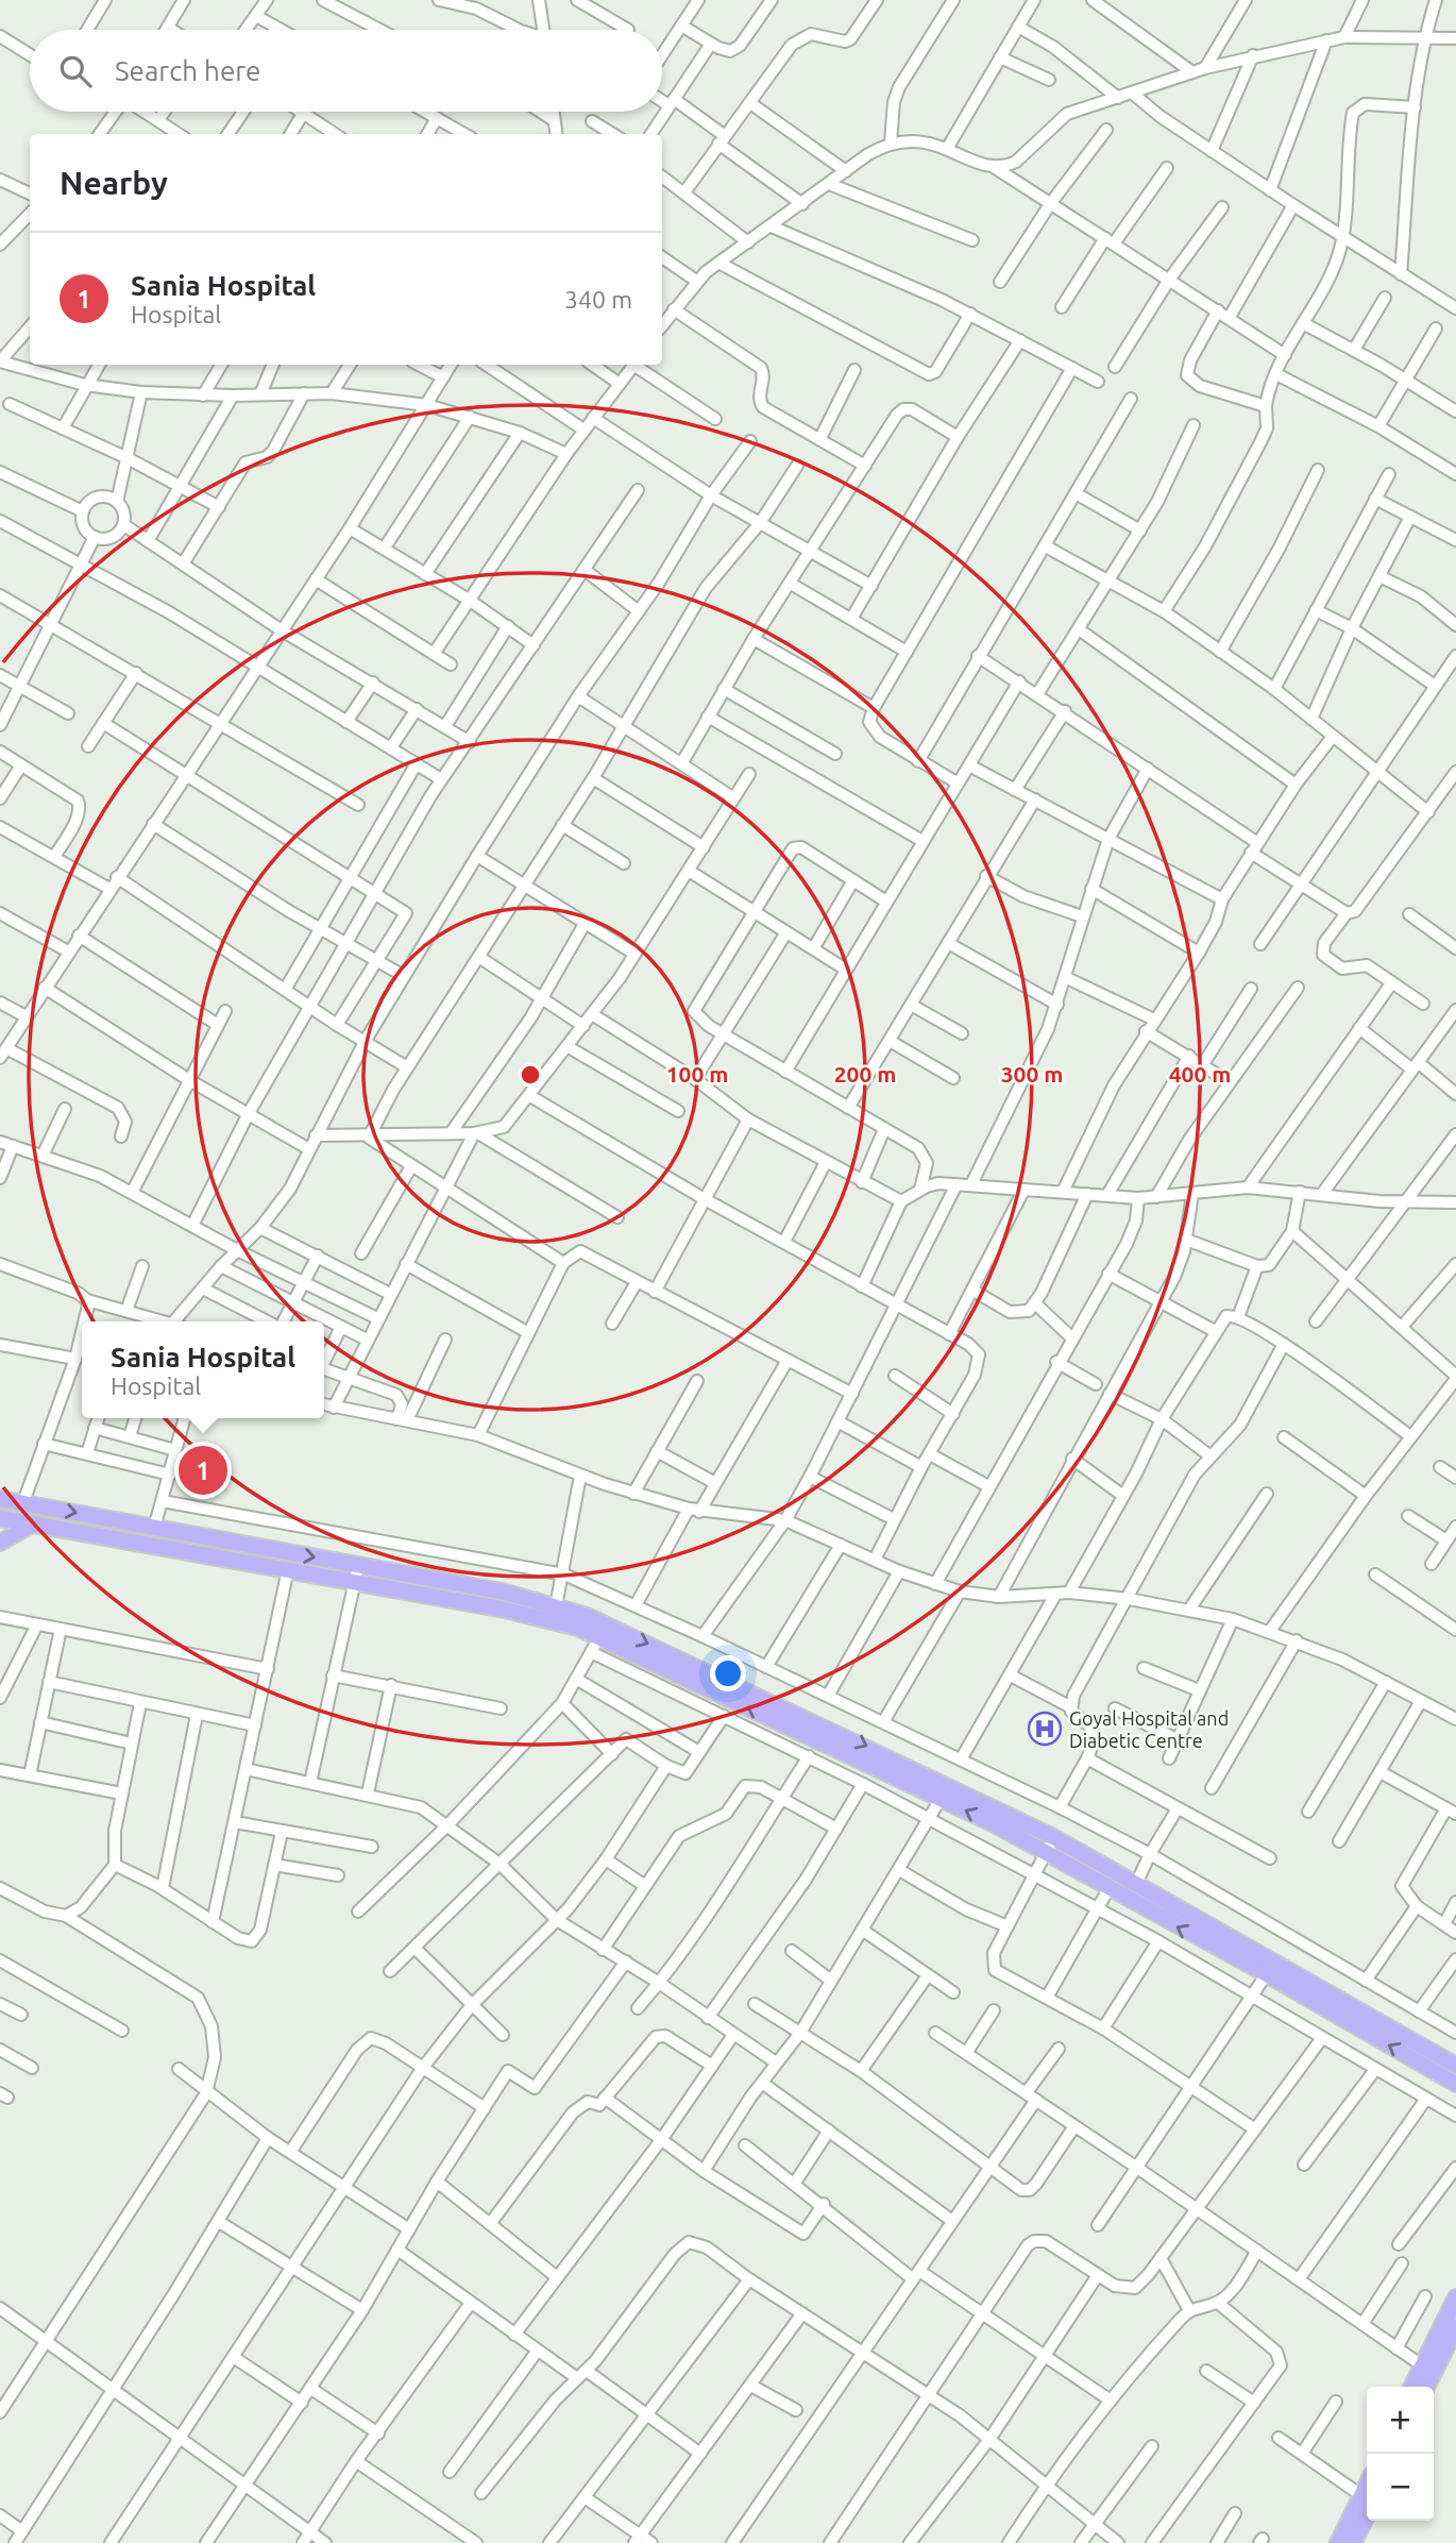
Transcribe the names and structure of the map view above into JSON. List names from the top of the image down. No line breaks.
{"places":{"hospital":["Goyal Hospital and Diabetic Centre"]},"page":{"search":"Search here","heading":"Nearby","list":[{"mark":"1","name":"Sania Hospital","note":"Hospital","value":"340 m"}],"popup":["Sania Hospital","Hospital"],"pins":"1","map_buttons":["+","−"]},"rings":["100 m","200 m","300 m","400 m"]}
